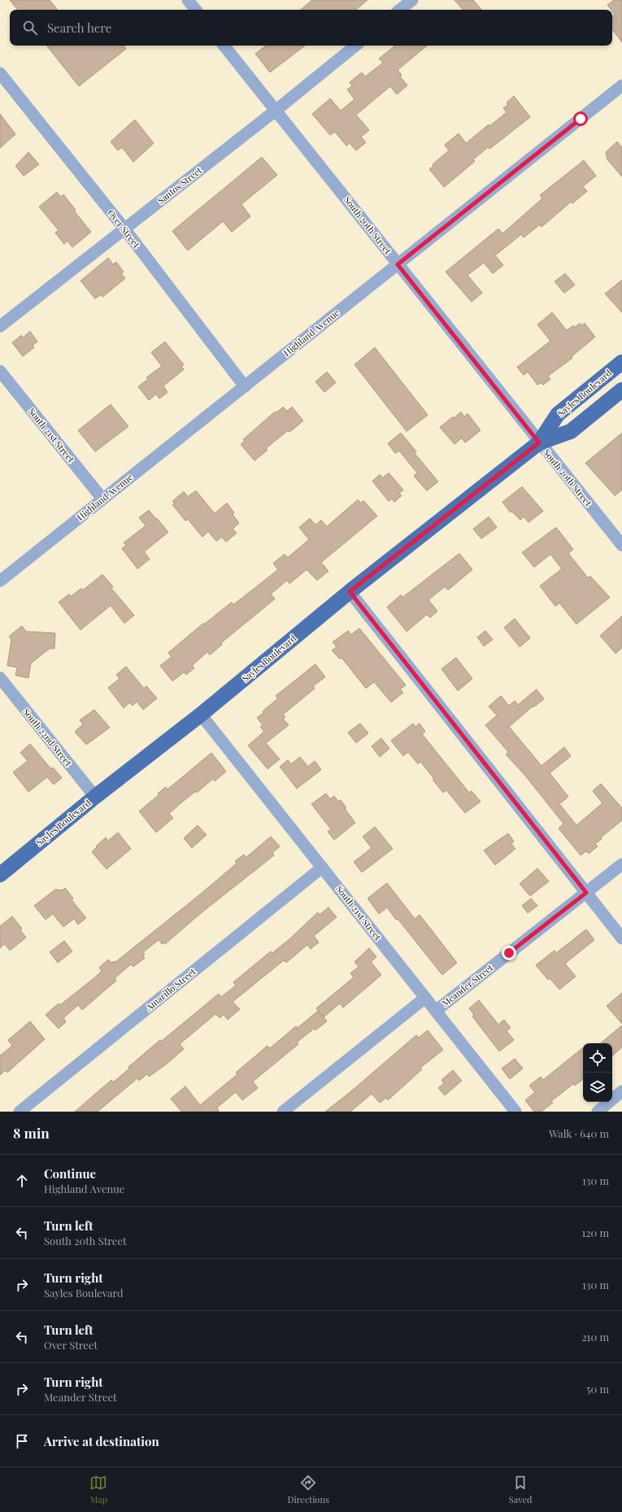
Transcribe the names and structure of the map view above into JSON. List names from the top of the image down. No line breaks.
{"streets":{"main road":["Sayles Boulevard"],"street":["Santos Street","South 20th Street","Over Street","Highland Avenue","South 21st Street","South 22nd Street","Meander Street","Amarillo Street"]},"crossings":[["Santos Street","South 20th Street"],["Santos Street","Over Street"],["South 20th Street","Highland Avenue"],["South 20th Street","Sayles Boulevard"],["Over Street","Highland Avenue"],["Highland Avenue","South 21st Street"],["Sayles Boulevard","South 21st Street"],["Sayles Boulevard","South 22nd Street"],["South 21st Street","Meander Street"],["South 21st Street","Amarillo Street"]],"page":{"search":"Search here","heading":["8 min","Walk · 640 m"],"list":[["Continue","Highland Avenue","130 m"],["Turn left","South 20th Street","120 m"],["Turn right","Sayles Boulevard","130 m"],["Turn left","Over Street","210 m"],["Turn right","Meander Street","50 m"],"Arrive at destination"],"nav":["Map","Directions","Saved"]}}
